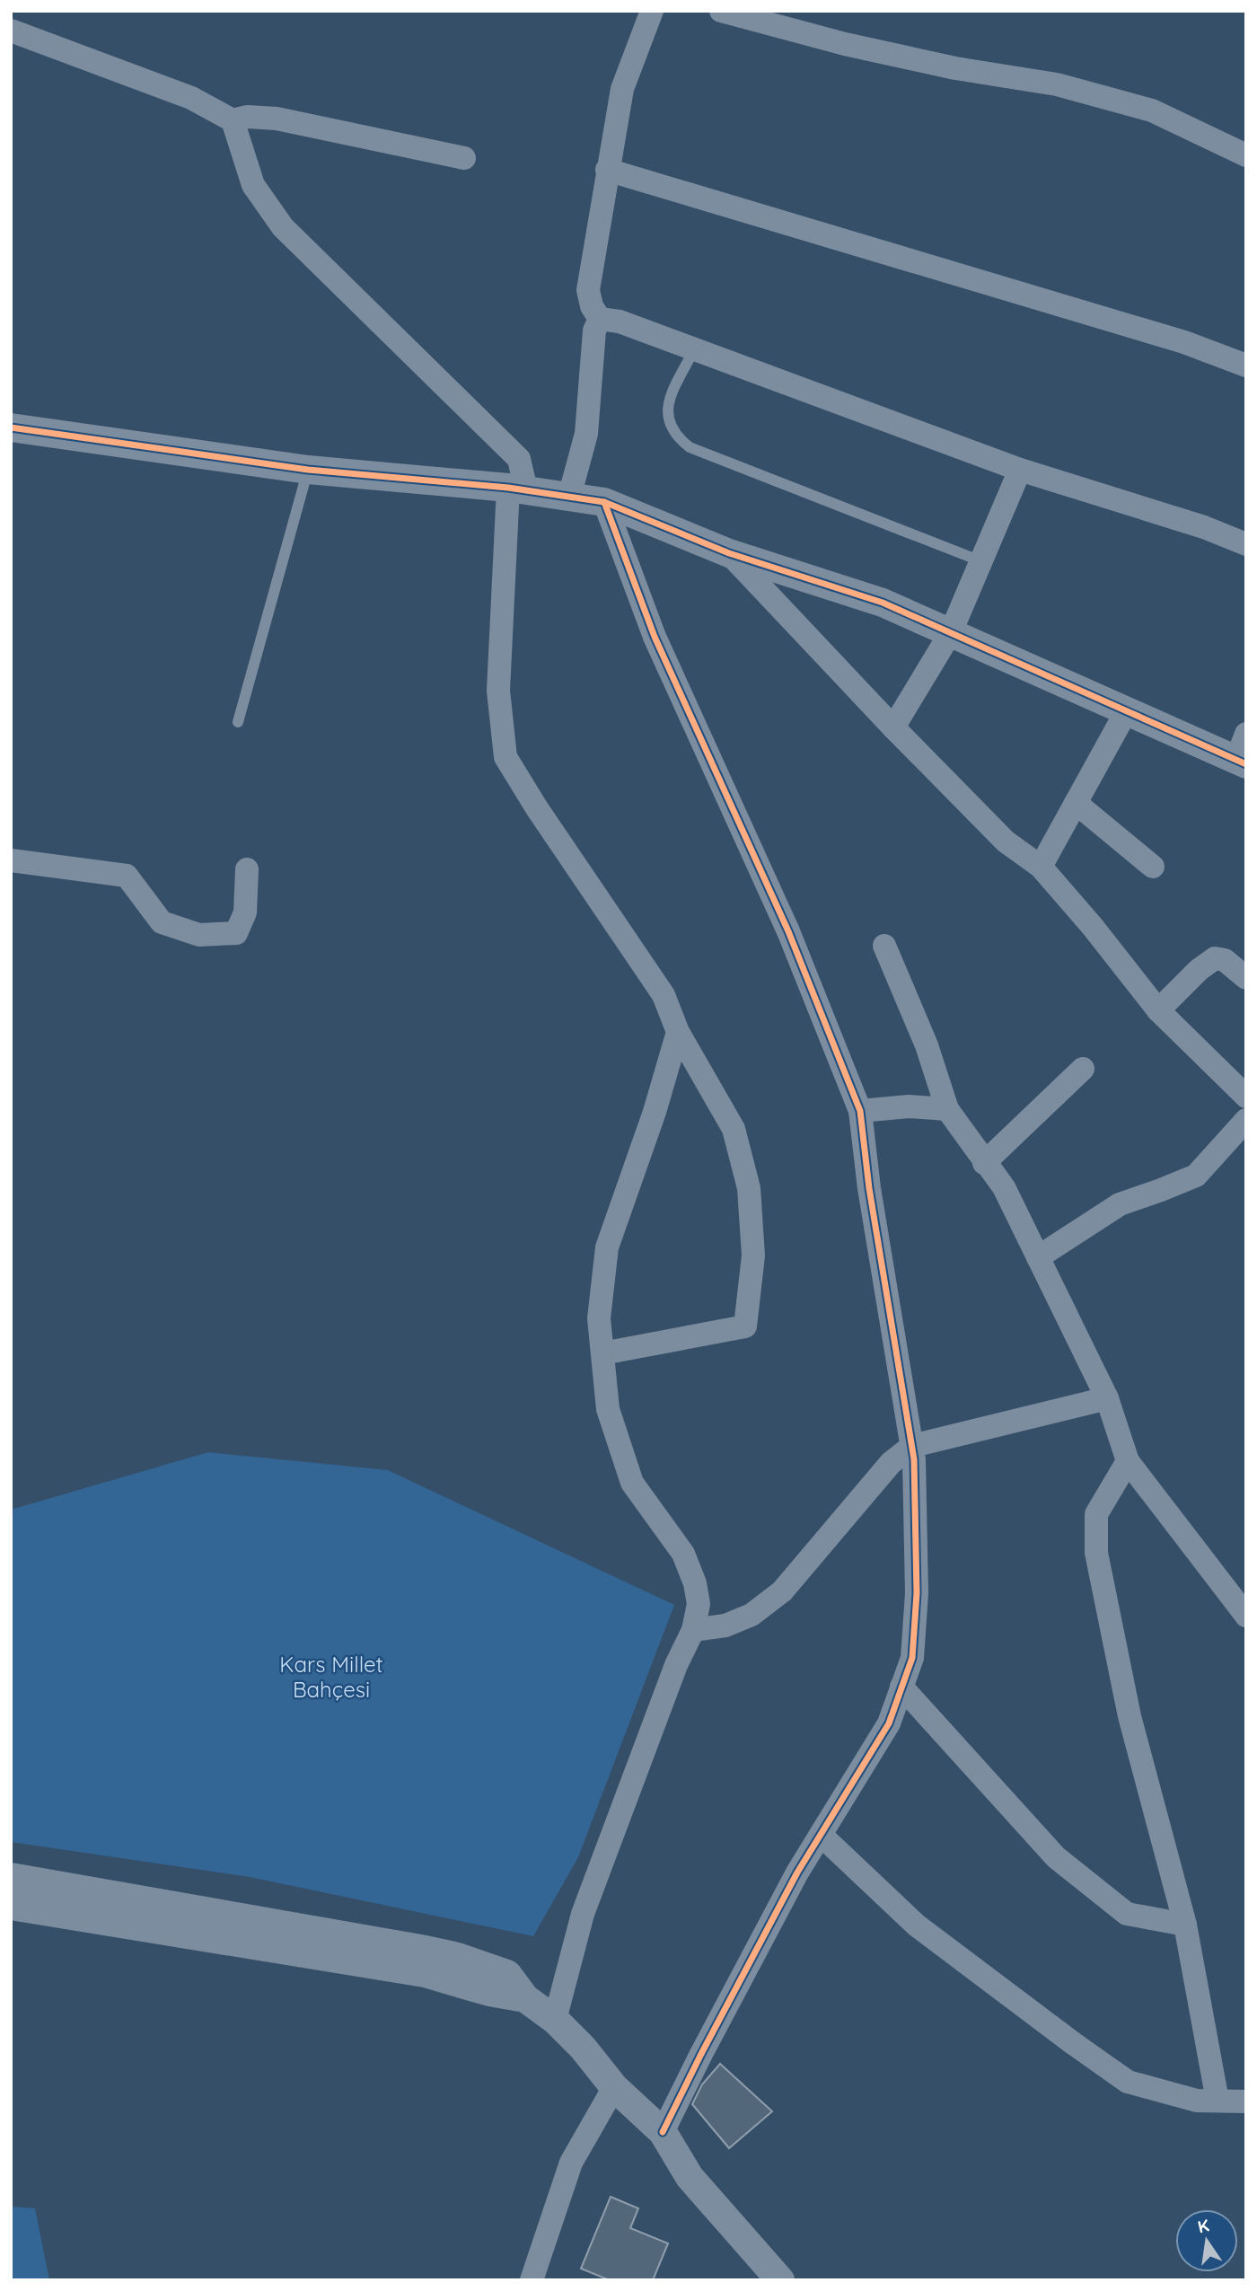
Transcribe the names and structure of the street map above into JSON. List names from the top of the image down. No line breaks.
{"parks":["Kars Millet Bahçesi"],"north":"top"}
